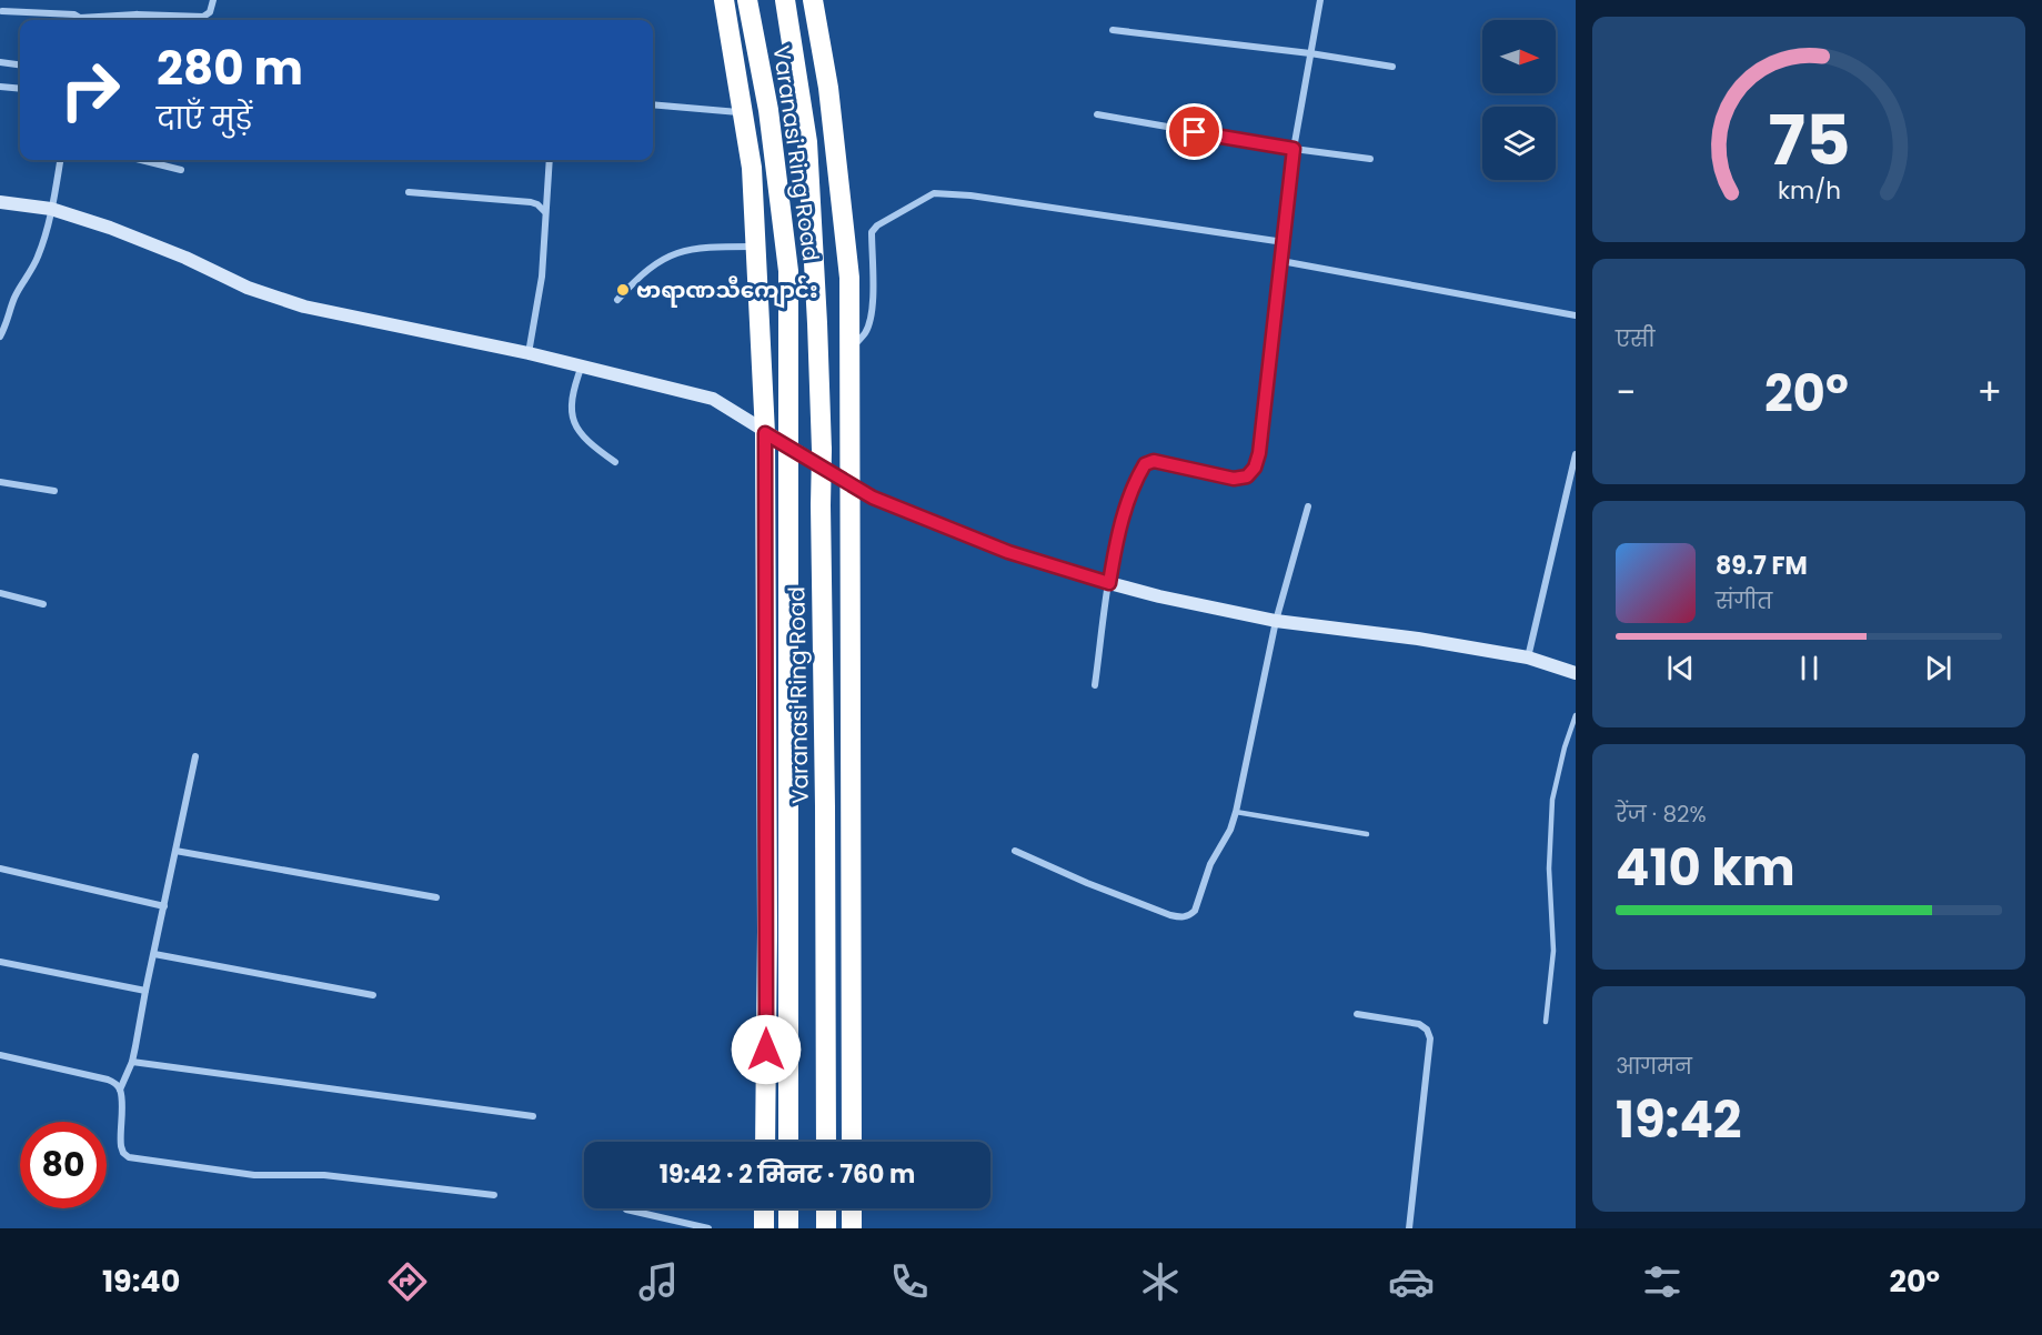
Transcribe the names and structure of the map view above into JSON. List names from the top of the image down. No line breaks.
{"streets":{"highway":["Varanasi Ring Road"]},"places":["ဗာရာဏသီကျောင်း"],"north":"right","page":{"turn":["280 m","दाएँ मुड़ें"],"tile":["एसी",["रेंज · 82%","410 km"],["आगमन","19:42"]],"heat":["−","20°","+"],"song":["89.7 FM","संगीत"],"limit":"80","trip":"19:42 · 2 मिनट · 760 m","tabs":["19:40","20°"],"gauge":["75","km/h"]}}
